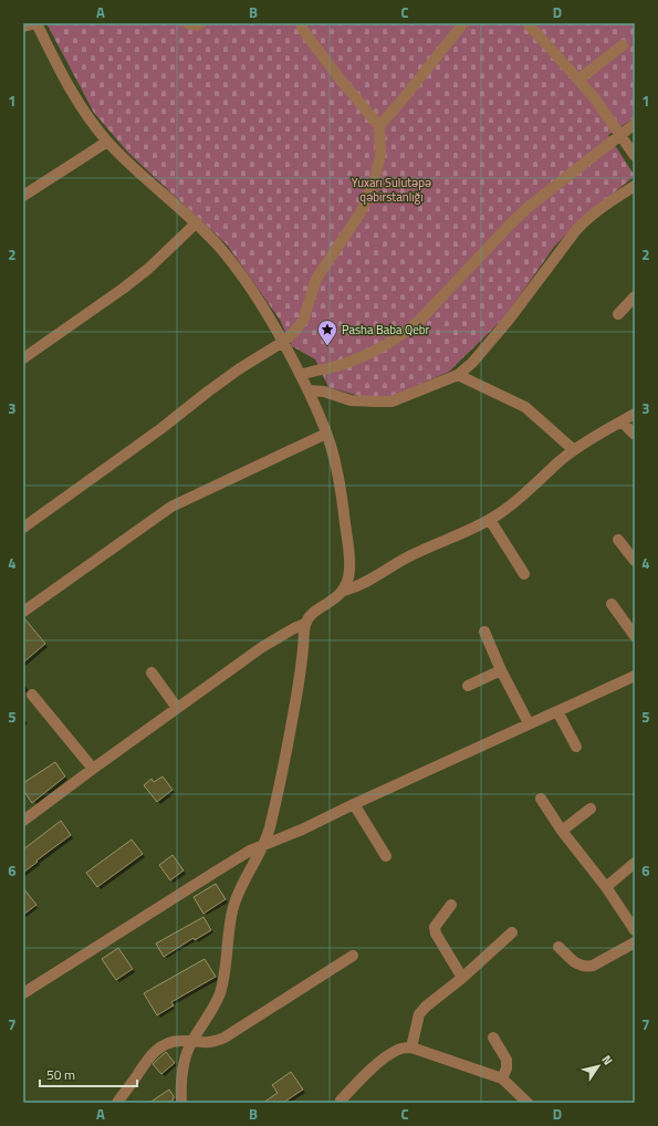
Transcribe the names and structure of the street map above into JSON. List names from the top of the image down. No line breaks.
{"parks":["Yuxarı Sulutəpə qəbirstanlığı"],"places":{"place":["Pasha Baba Qebr"]},"scale_bar":"50 m","north":"top right","grid":{"columns":["A","B","C","D"],"rows":["1","2","3","4","5","6","7"]}}
